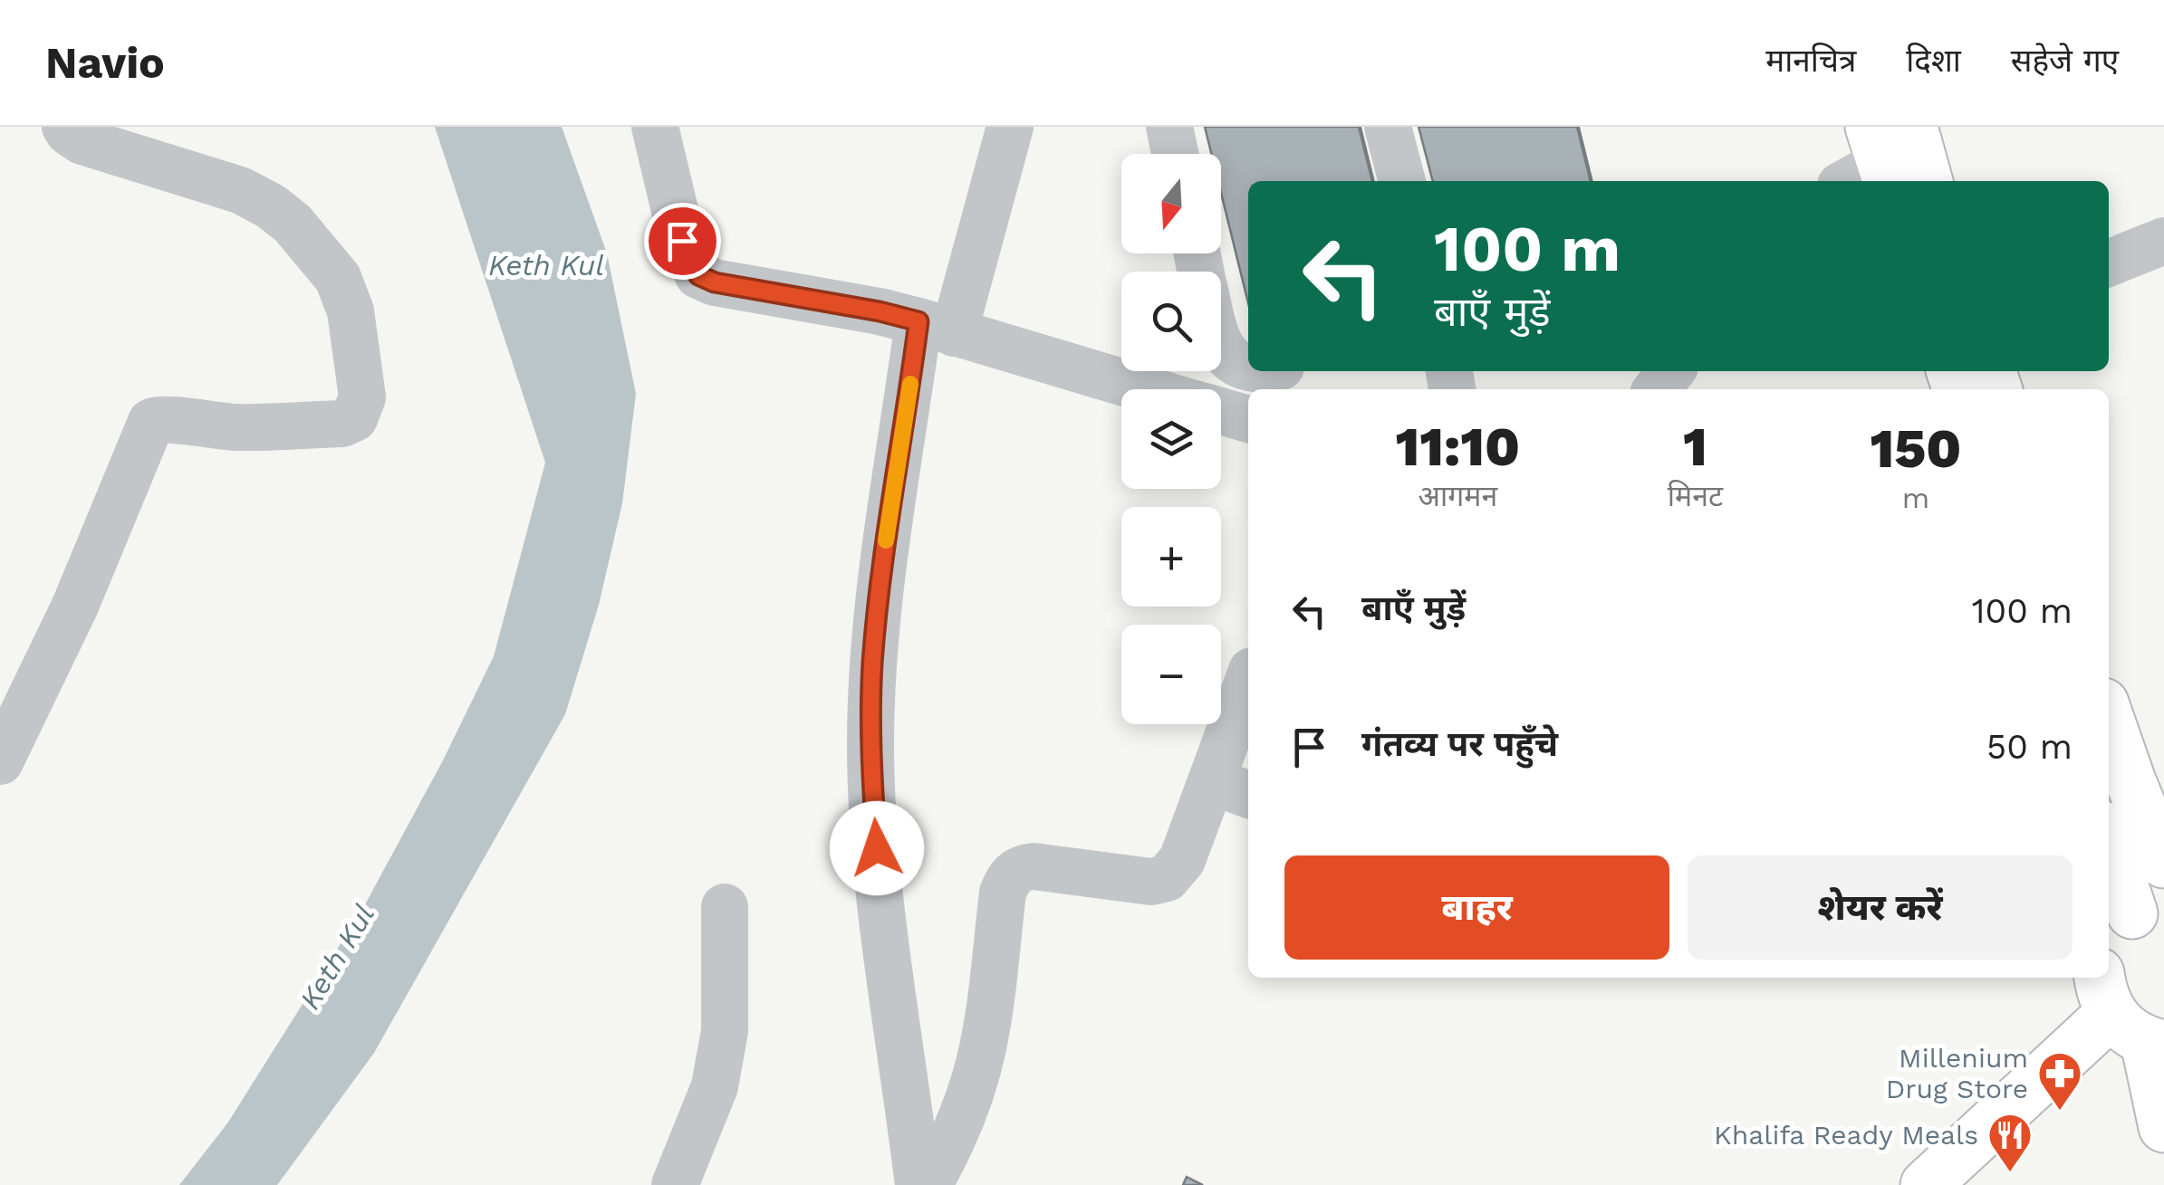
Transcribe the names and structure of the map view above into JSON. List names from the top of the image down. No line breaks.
{"water":["Keth Kul"],"places":{"pharmacy":["Millenium Drug Store"],"restaurant":["Khalifa Ready Meals"]},"north":"bottom","page":{"header":"Navio","nav":["मानचित्र","दिशा","सहेजे गए"],"map_buttons":["+","−"],"turn":["100 m","बाएँ मुड़ें"],"eta":["11:10","आगमन","1","मिनट","150","m"],"list":[{"name":"बाएँ मुड़ें","value":"100 m"},{"name":"गंतव्य पर पहुँचे","value":"50 m"}],"buttons":["बाहर","शेयर करें"]}}
